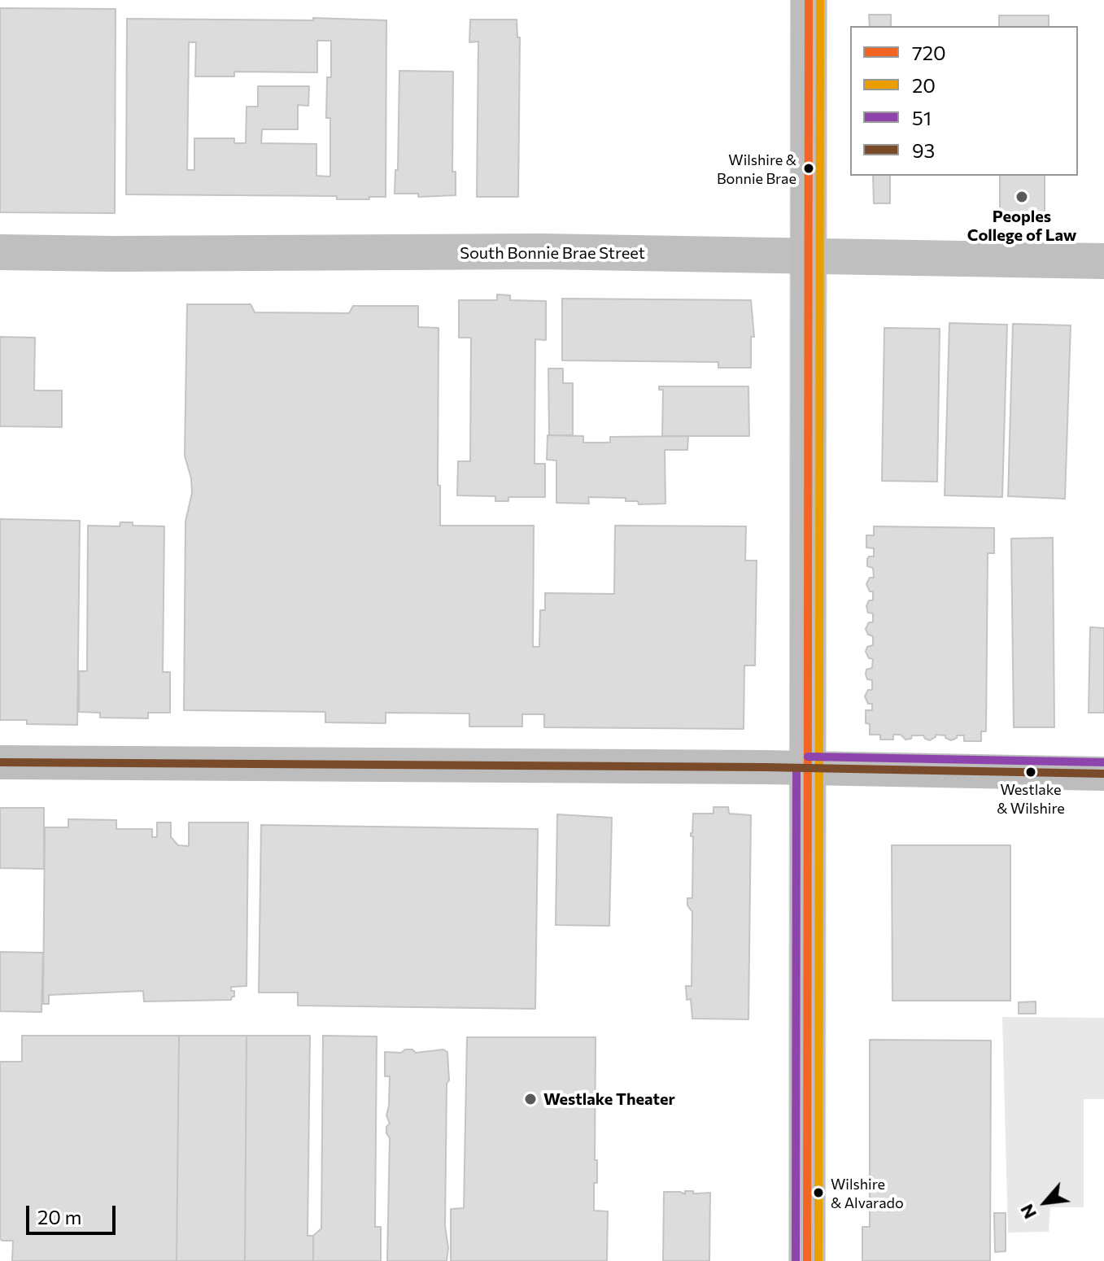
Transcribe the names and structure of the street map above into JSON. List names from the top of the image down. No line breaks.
{"streets":{"street":["South Bonnie Brae Street"]},"places":["Wilshire & Bonnie Brae","Peoples College of Law","Westlake & Wilshire","Westlake Theater","Wilshire & Alvarado"],"lines":["transit line 720","transit line 20","transit line 51","transit line 93"],"legend":["720","20","51","93"],"scale_bar":"20 m","north":"bottom left"}
